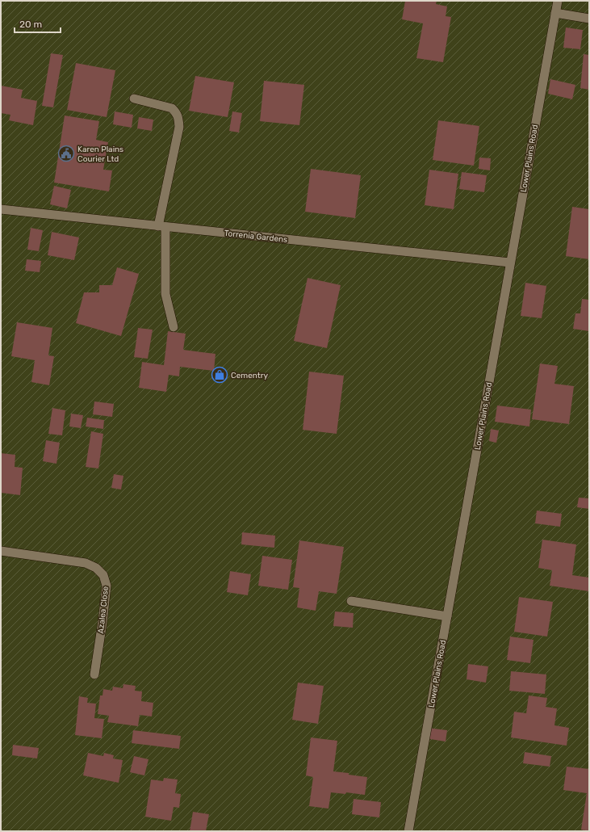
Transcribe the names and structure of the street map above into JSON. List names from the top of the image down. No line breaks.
{"streets":{"street":["Lower Plains Road","Torrenia Gardens","Azalea Close"]},"crossings":[["Lower Plains Road","Torrenia Gardens"]],"places":{"public building":["Karen Plains Courier Ltd"],"shop":["Cementry"]},"scale_bar":"20 m"}
